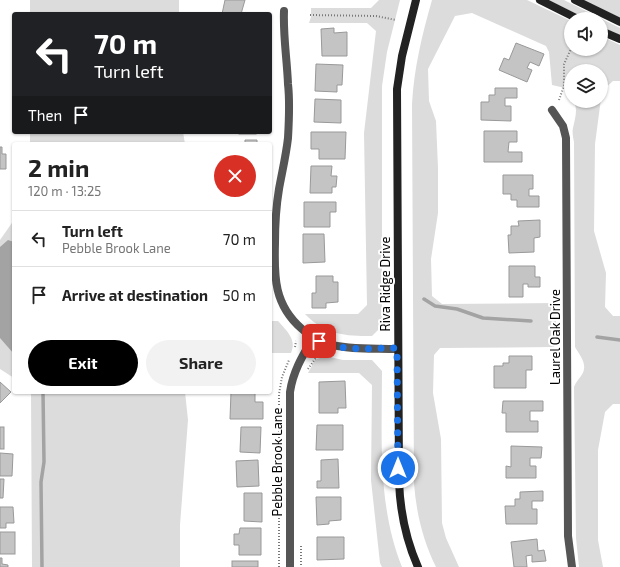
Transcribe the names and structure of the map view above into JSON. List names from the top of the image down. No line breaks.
{"streets":{"street":["Riva Ridge Drive","Laurel Oak Drive","Pebble Brook Lane"]},"page":{"turn":["70 m","Turn left"],"then":"Then","heading":["2 min","120 m · 13:25"],"list":[{"name":"Turn left","note":"Pebble Brook Lane","value":"70 m"},{"name":"Arrive at destination","value":"50 m"}],"buttons":["Exit","Share"]}}
